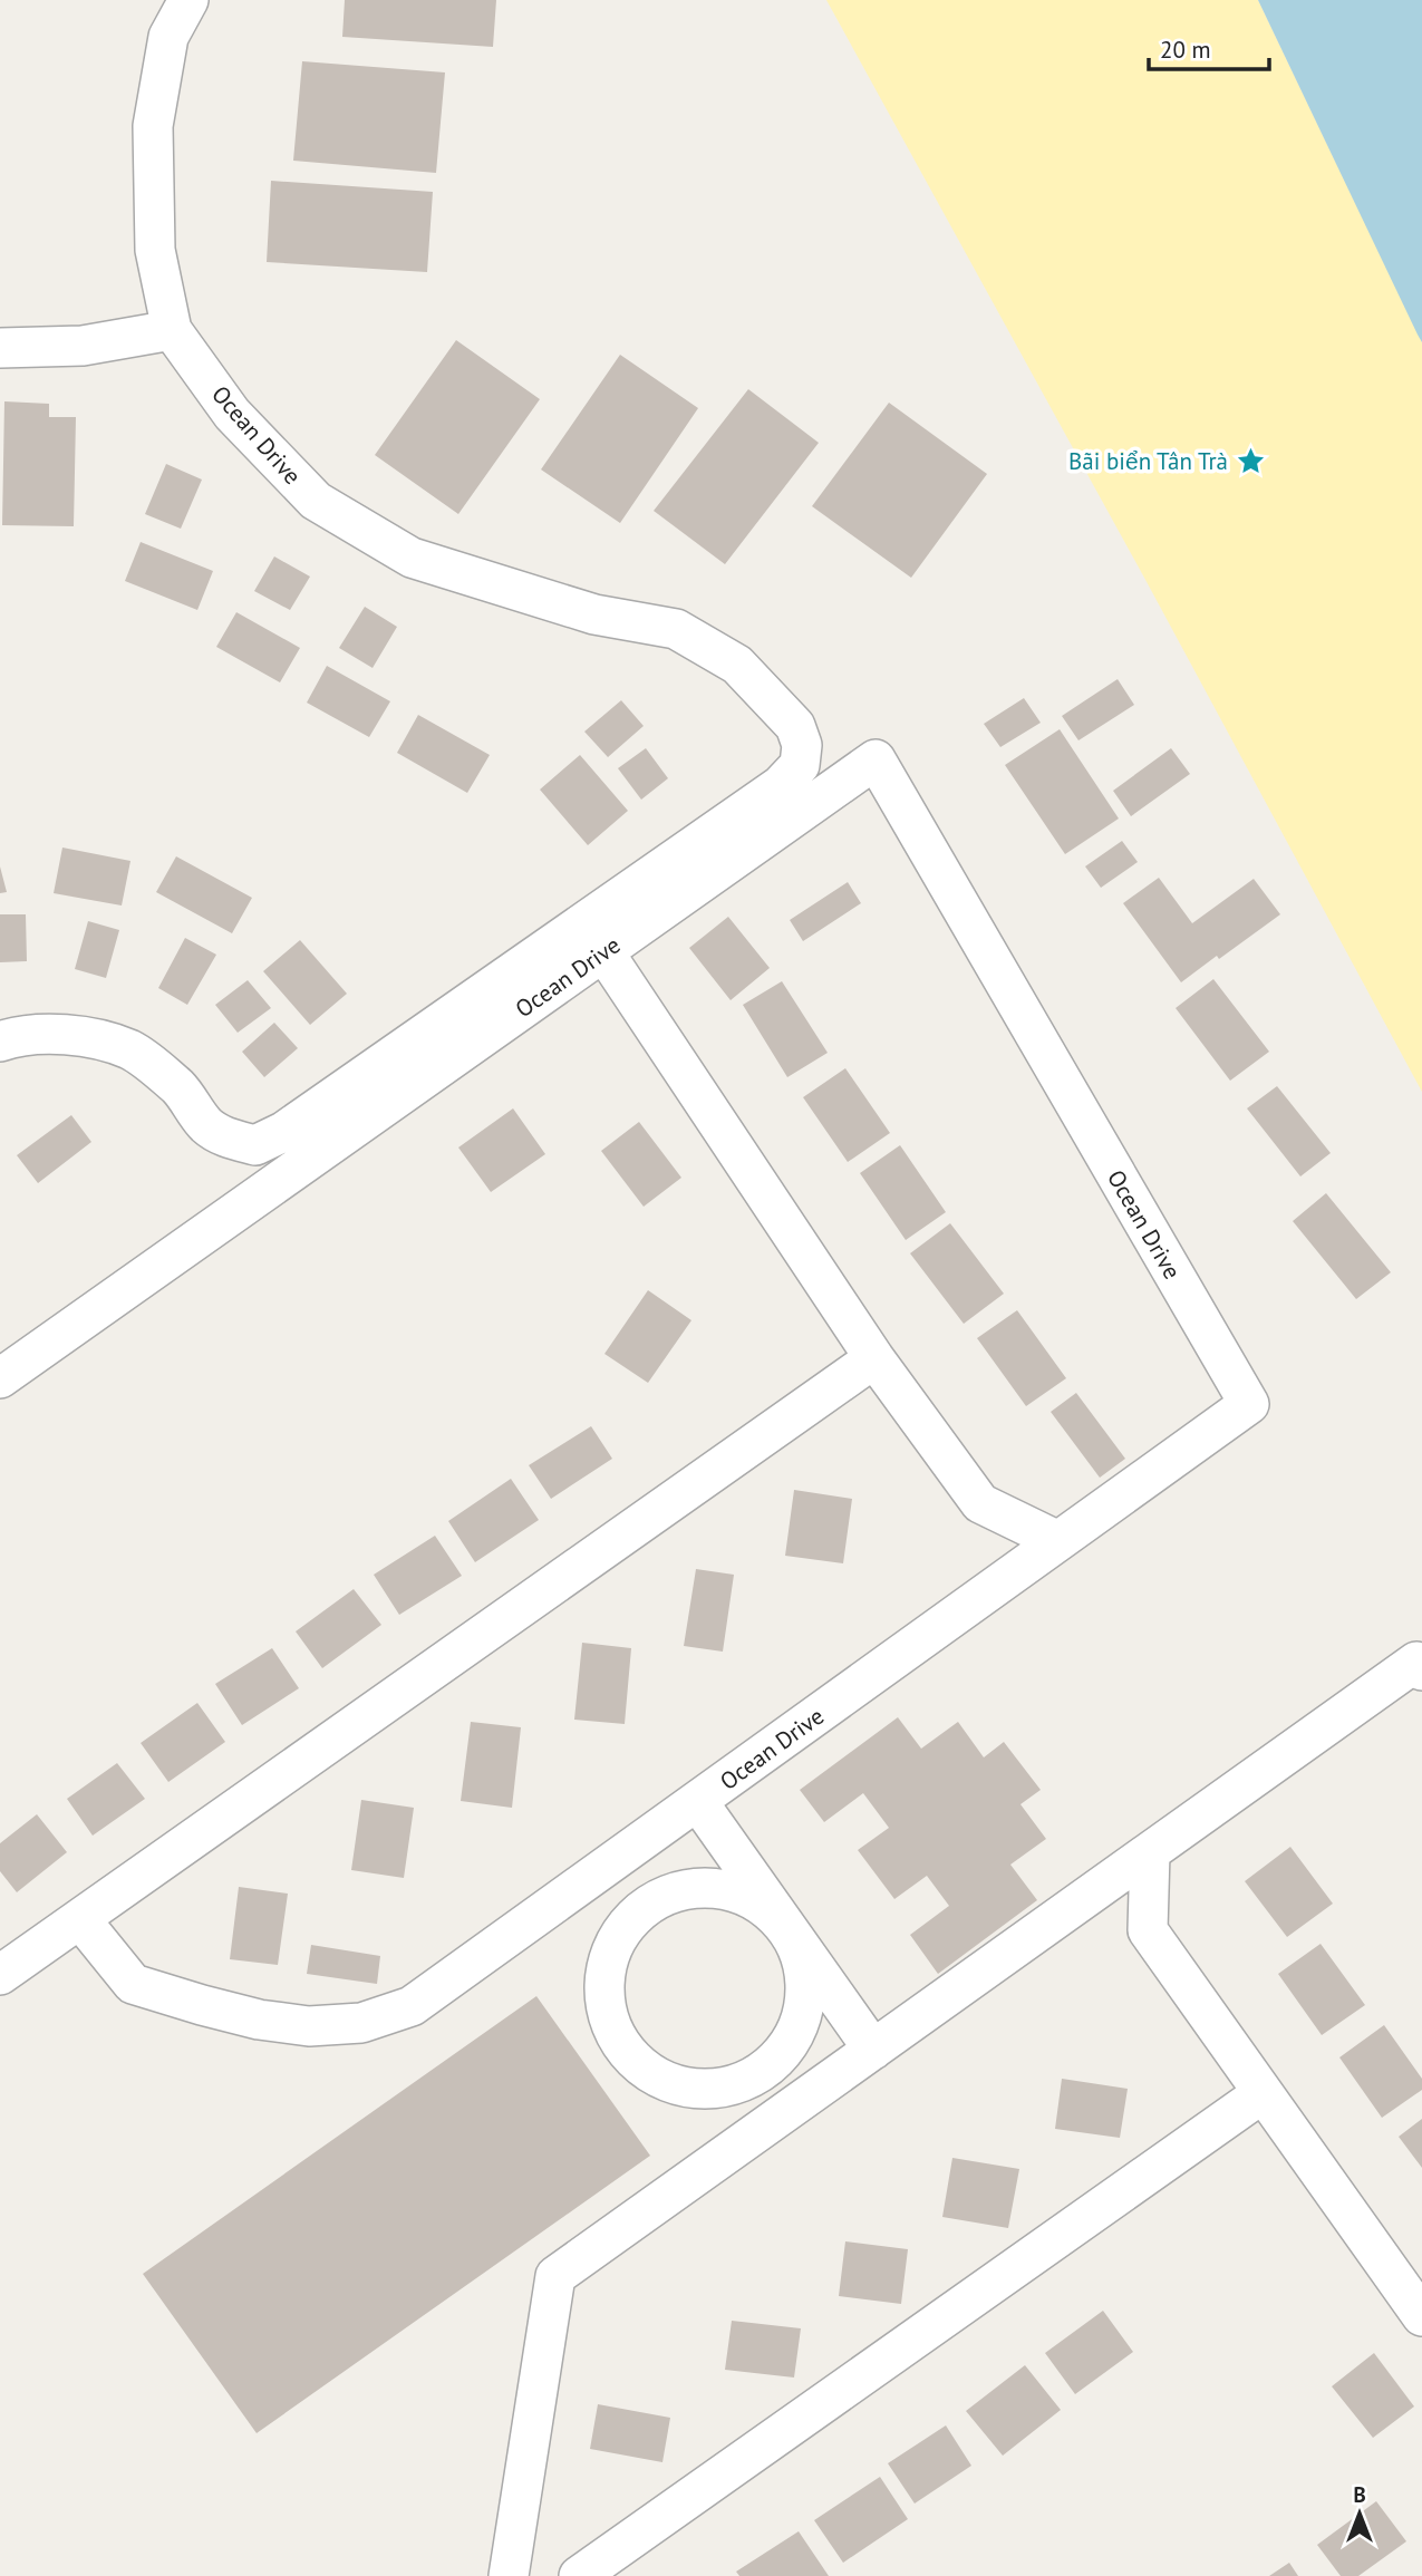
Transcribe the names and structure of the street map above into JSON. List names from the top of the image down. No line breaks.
{"streets":{"street":["Ocean Drive"]},"places":{"place":["Bãi biển Tân Trà"]},"scale_bar":"20 m","north":"top"}
